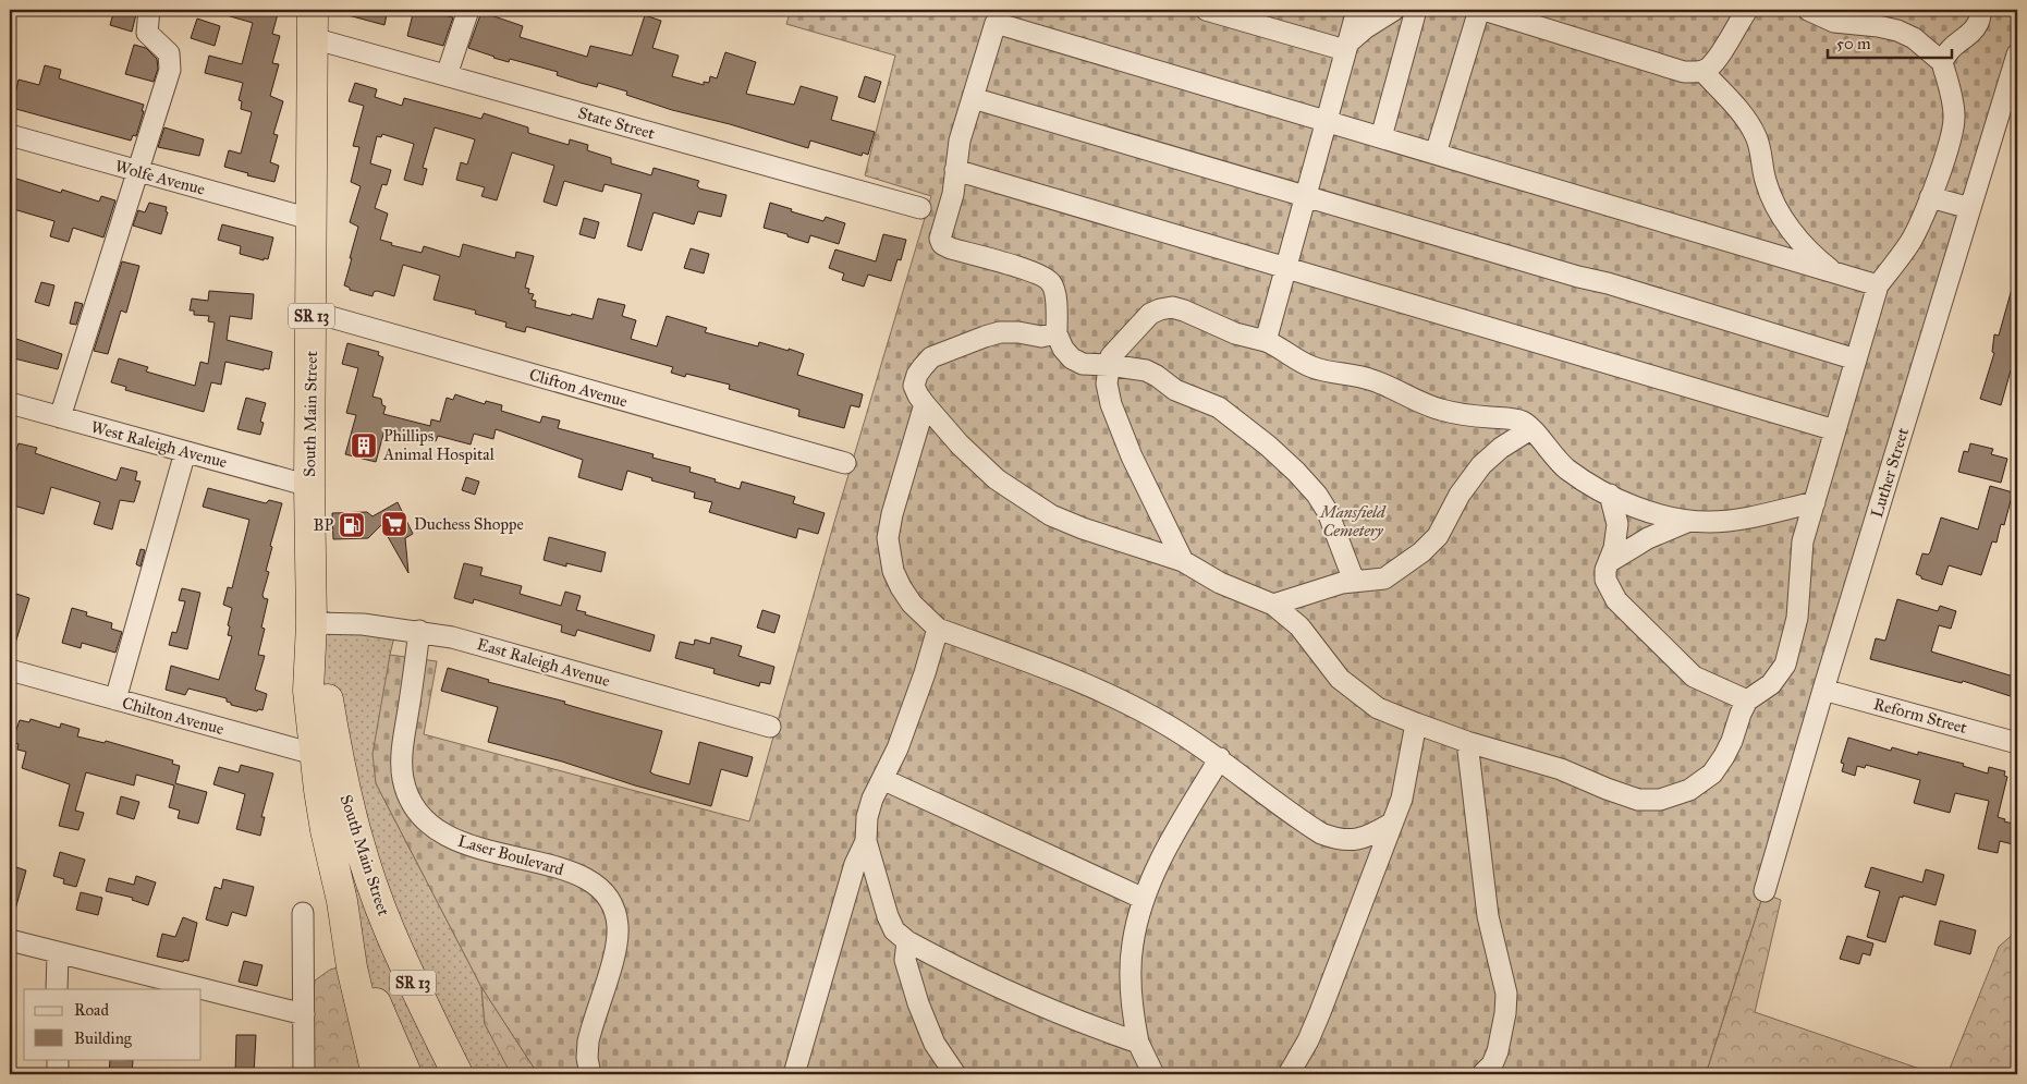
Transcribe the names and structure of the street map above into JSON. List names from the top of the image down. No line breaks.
{"streets":{"highway":["SR 13","South Main Street"],"street":["State Street","Wolfe Avenue","Clifton Avenue","West Raleigh Avenue","Luther Street","East Raleigh Avenue","Chilton Avenue","Reform Street","Laser Boulevard"]},"crossings":[["State Street","South Main Street"],["Wolfe Avenue","South Main Street"],["SR 13","South Main Street"],["Clifton Avenue","South Main Street"],["South Main Street","West Raleigh Avenue"],["South Main Street","East Raleigh Avenue"],["South Main Street","Chilton Avenue"],["Luther Street","Reform Street"],["East Raleigh Avenue","Laser Boulevard"]],"parks":["Mansfield Cemetery"],"places":{"building":["Phillips Animal Hospital"],"supermarket":["Duchess Shoppe"],"fuel station":["BP"]},"legend":["Road","Building"],"scale_bar":"50 m"}
